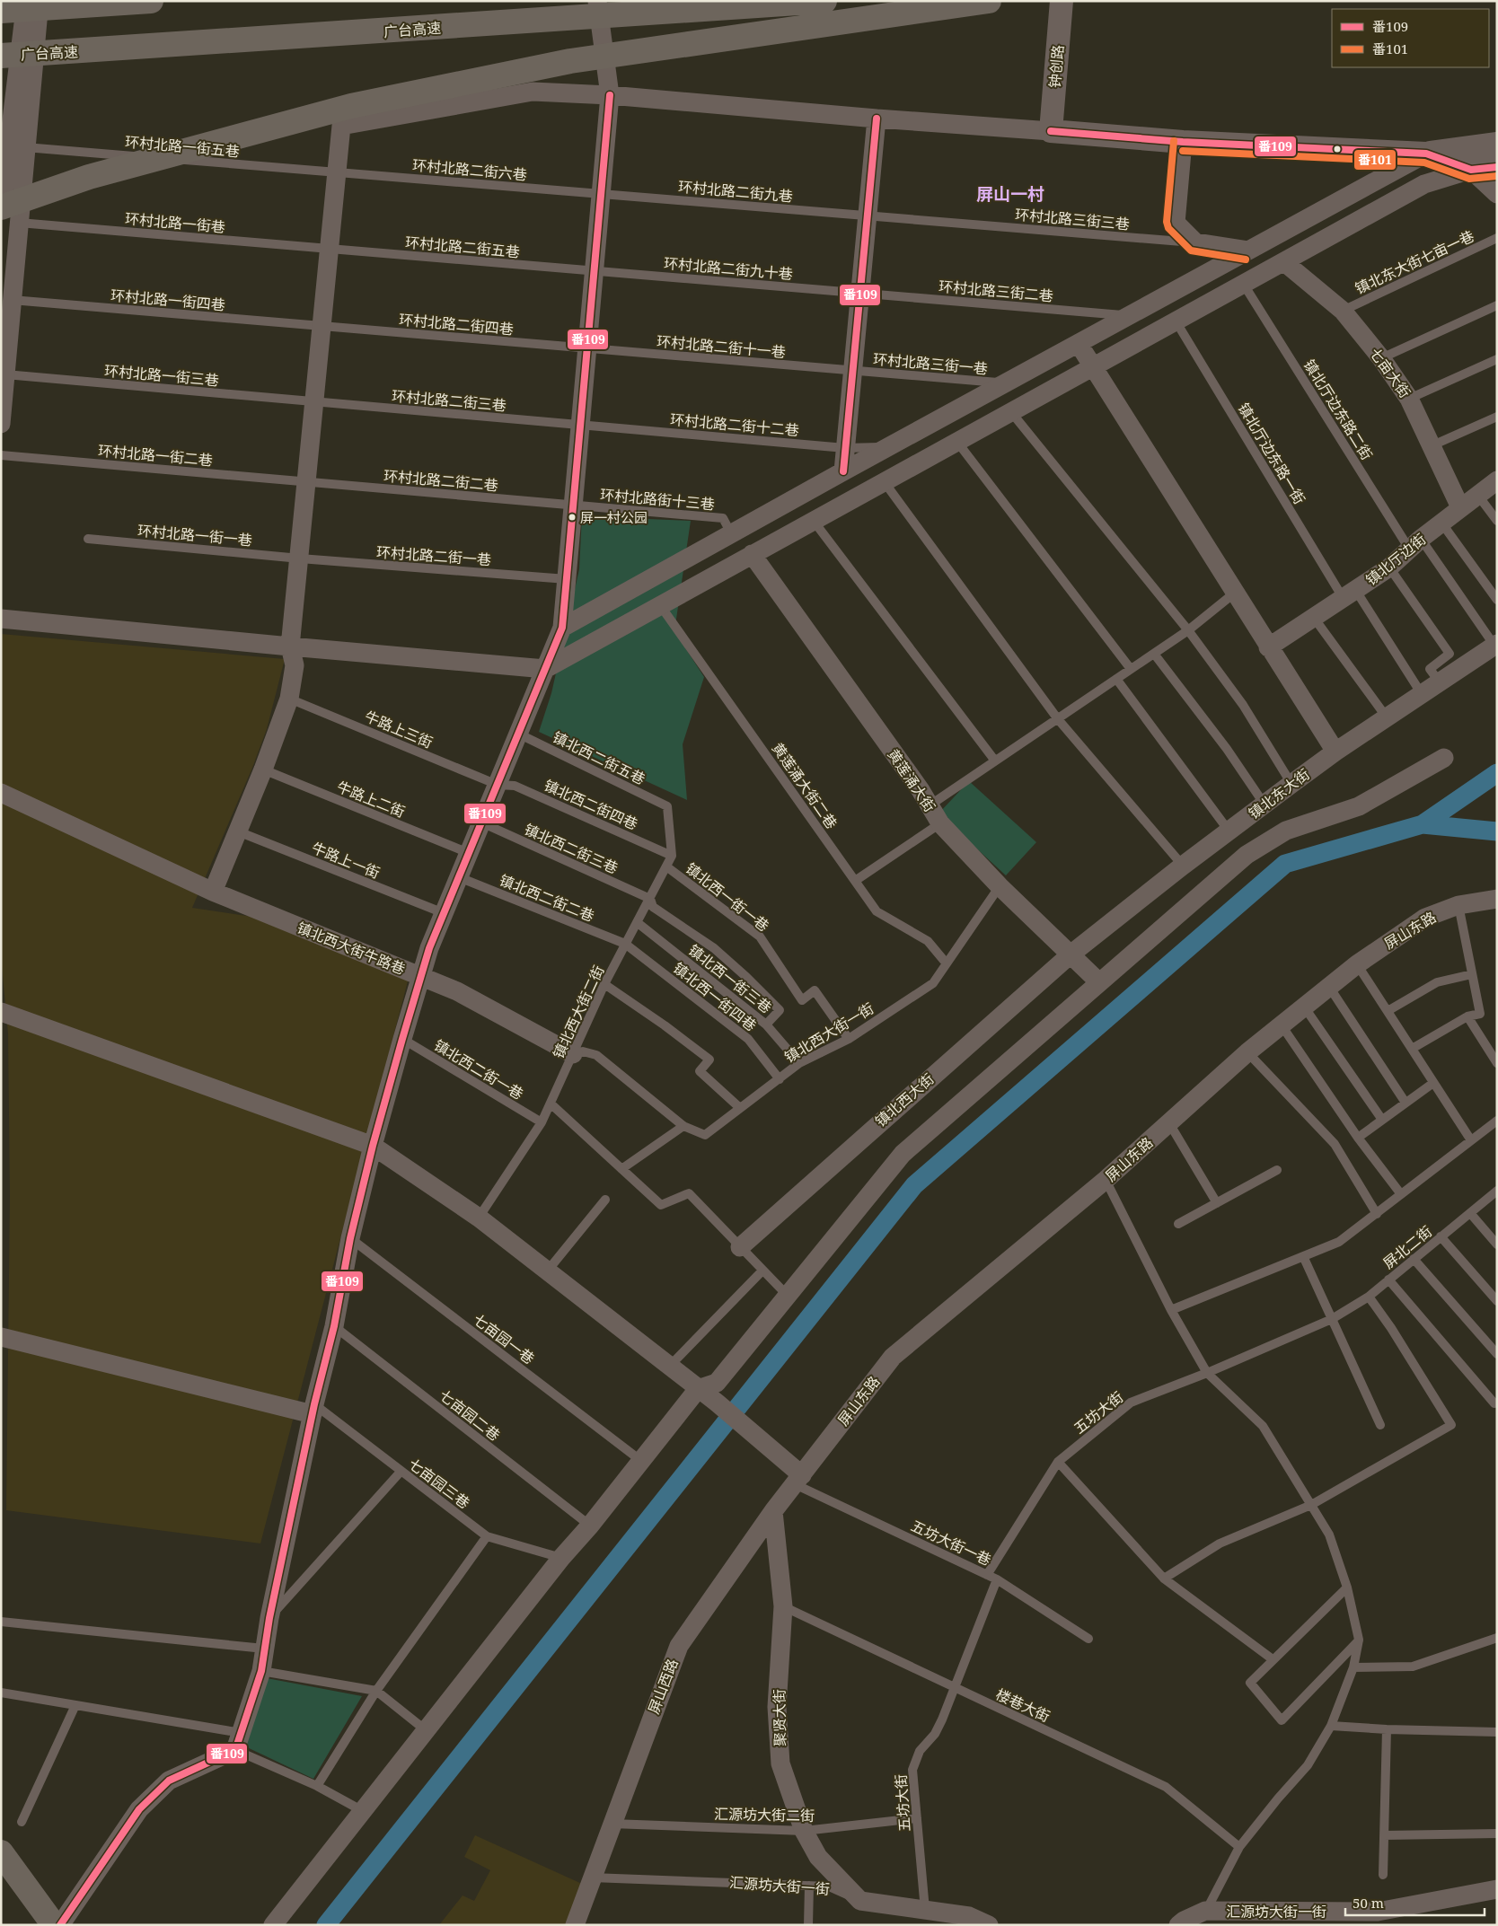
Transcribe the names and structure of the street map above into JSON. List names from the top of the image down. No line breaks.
{"streets":{"highway":["广台高速"],"street":["钟创路","七亩大街","镇北厅边街","黄莲涌大街","镇北东大街","屏山东路","镇北西大街牛路巷","镇北西大街","屏山西路","聚贤大街","汇源坊大街一街"],"lane":["环村北路一街五巷","环村北路二街六巷","环村北路二街九巷","环村北路三街三巷","环村北路一街巷","环村北路二街五巷","镇北东大街七亩一巷","环村北路二街九十巷","环村北路三街二巷","环村北路一街四巷","环村北路二街四巷","环村北路二街十一巷","环村北路三街一巷","环村北路一街三巷","环村北路二街三巷","镇北厅边东路二街","环村北路二街十二巷","镇北厅边东路一街","环村北路一街二巷","环村北路二街二巷","环村北路街十三巷","环村北路一街一巷","环村北路二街一巷","牛路上三街","镇北西二街五巷","黄莲涌大街二巷","牛路上二街","镇北西二街四巷","镇北西二街三巷","牛路上一街","镇北西一街一巷","镇北西二街二巷","镇北西一街三巷","镇北西一街四巷","镇北西大街二街","镇北西大街一街","镇北西二街一巷","屏北二街","七亩园一巷","五坊大街","七亩园二巷","七亩园三巷","五坊大街一巷","楼巷大街","汇源坊大街二街"]},"crossings":[["环村北路一街五巷","环村北路二街六巷"],["环村北路二街六巷","环村北路二街九巷"],["环村北路二街九巷","环村北路三街三巷"],["环村北路一街巷","环村北路二街五巷"],["环村北路二街五巷","环村北路二街九十巷"],["镇北东大街七亩一巷","七亩大街"],["环村北路二街九十巷","环村北路三街二巷"],["环村北路一街四巷","环村北路二街四巷"],["环村北路二街四巷","环村北路二街十一巷"],["环村北路二街十一巷","环村北路三街一巷"],["七亩大街","镇北厅边街"],["环村北路一街三巷","环村北路二街三巷"],["环村北路二街三巷","环村北路二街十二巷"],["镇北厅边东路二街","镇北厅边街"],["镇北厅边东路二街","镇北东大街"],["镇北厅边东路一街","镇北厅边街"],["镇北厅边东路一街","镇北东大街"],["环村北路一街二巷","环村北路二街二巷"],["环村北路二街二巷","环村北路街十三巷"],["环村北路一街一巷","环村北路二街一巷"],["牛路上三街","镇北西二街四巷"],["镇北西二街五巷","镇北西二街四巷"],["镇北西二街五巷","镇北西大街二街"],["黄莲涌大街","镇北东大街"],["黄莲涌大街","镇北西大街一街"],["黄莲涌大街","镇北西大街"],["黄莲涌大街二巷","镇北西大街一街"],["镇北东大街","镇北西大街"],["镇北西二街四巷","镇北西大街二街"],["镇北西二街三巷","镇北西大街二街"],["镇北西一街一巷","镇北西大街二街"],["镇北西一街一巷","镇北西大街一街"],["镇北西二街二巷","镇北西一街四巷"],["镇北西二街二巷","镇北西大街二街"],["屏山东路","五坊大街一巷"],["屏山东路","屏山西路"],["镇北西大街牛路巷","镇北西大街二街"],["镇北西大街牛路巷","镇北西大街一街"],["镇北西一街三巷","镇北西大街二街"],["镇北西一街三巷","镇北西大街一街"],["镇北西一街四巷","镇北西大街二街"],["镇北西一街四巷","镇北西大街一街"],["镇北西大街二街","镇北西二街一巷"],["屏北二街","五坊大街"],["五坊大街","五坊大街一巷"],["五坊大街","楼巷大街"],["五坊大街","汇源坊大街二街"],["五坊大街","汇源坊大街一街"],["五坊大街一巷","屏山西路"],["屏山西路","聚贤大街"],["屏山西路","汇源坊大街二街"],["屏山西路","汇源坊大街一街"],["楼巷大街","聚贤大街"],["聚贤大街","汇源坊大街二街"],["聚贤大街","汇源坊大街一街"]],"districts":["屏山一村"],"places":["屏一村公园"],"lines":["transit line 番109","transit line 番101"],"legend":["番109","番101"],"scale_bar":"50 m"}
